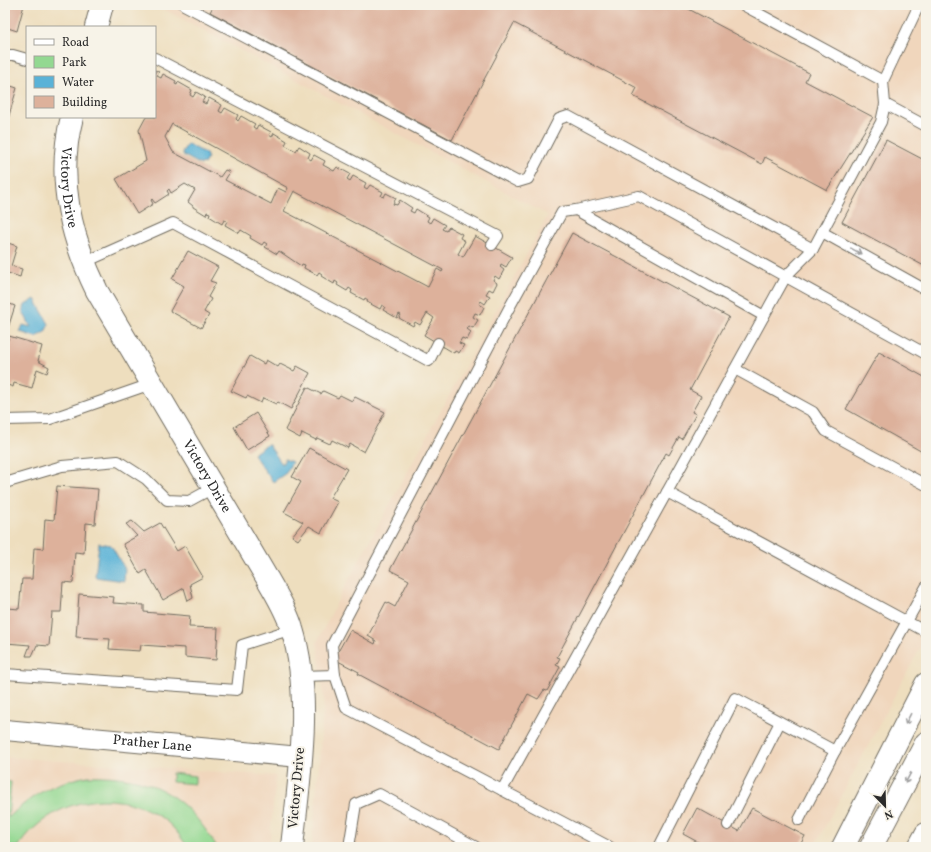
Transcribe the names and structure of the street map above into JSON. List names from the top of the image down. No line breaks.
{"streets":{"street":["Victory Drive","Prather Lane"]},"crossings":[["Victory Drive","Prather Lane"]],"legend":["Road","Park","Water","Building"],"north":"bottom right"}
